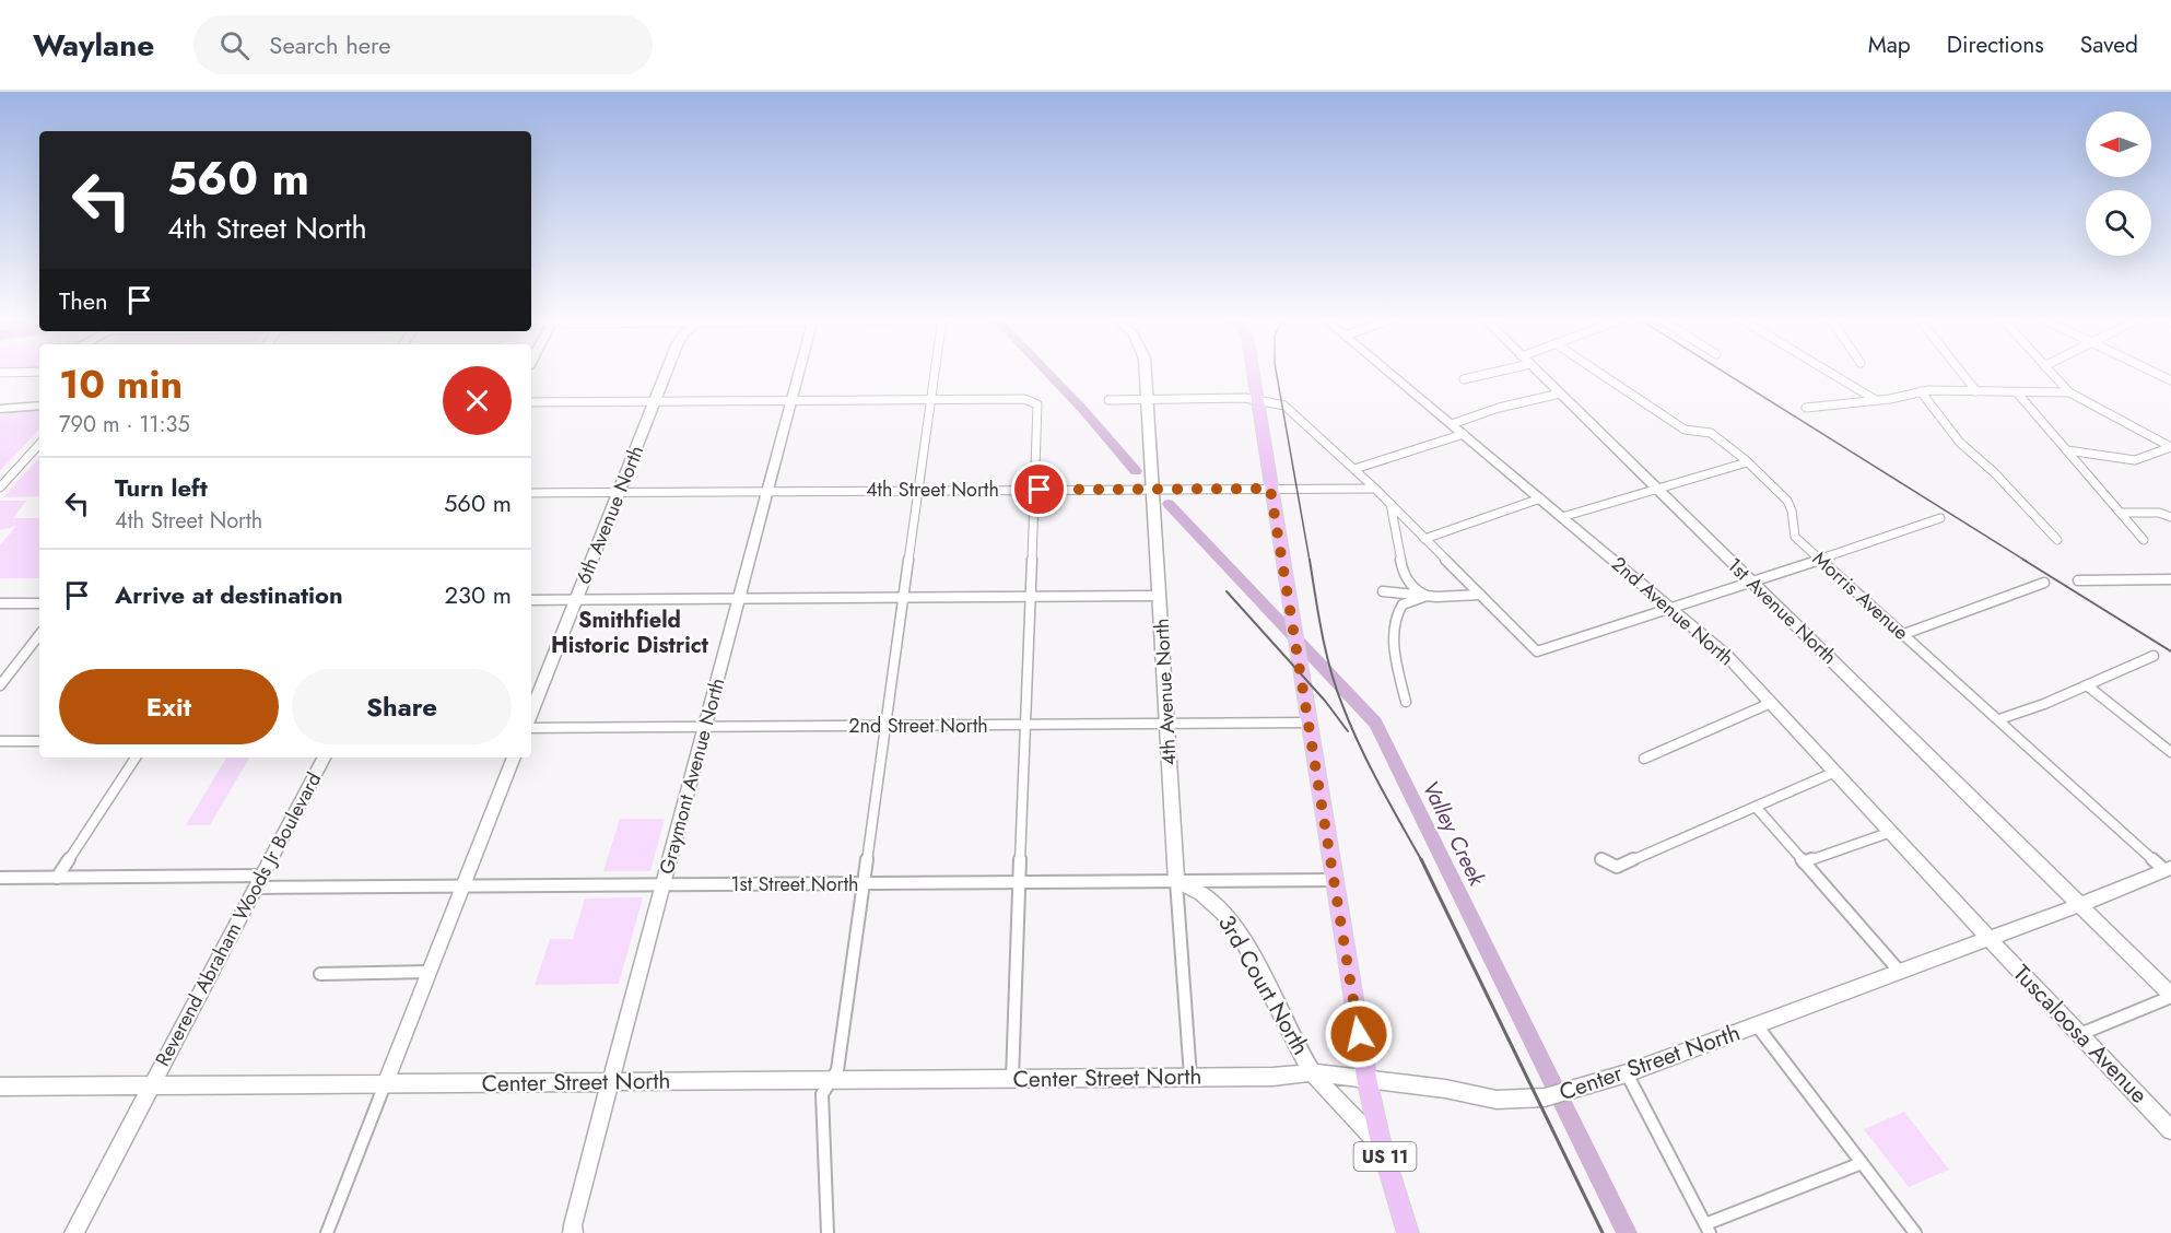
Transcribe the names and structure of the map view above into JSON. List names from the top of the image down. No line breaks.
{"streets":{"main road":["US 11"],"street":["4th Street North","6th Avenue North","Morris Avenue","2nd Avenue North","1st Avenue North","4th Avenue North","2nd Street North","Graymont Avenue North","1st Street North","Reverend Abraham Woods Jr Boulevard","3rd Court North","Tuscaloosa Avenue","Center Street North"]},"crossings":[["4th Street North","6th Avenue North"],["4th Street North","4th Avenue North"],["4th Street North","Graymont Avenue North"],["4th Street North","US 11"],["Morris Avenue","Center Street North"],["2nd Avenue North","Tuscaloosa Avenue"],["2nd Avenue North","Center Street North"],["1st Avenue North","Center Street North"],["4th Avenue North","2nd Street North"],["4th Avenue North","1st Street North"],["4th Avenue North","3rd Court North"],["4th Avenue North","Center Street North"],["2nd Street North","Graymont Avenue North"],["2nd Street North","US 11"],["Graymont Avenue North","1st Street North"],["Graymont Avenue North","Center Street North"],["1st Street North","Reverend Abraham Woods Jr Boulevard"],["1st Street North","3rd Court North"],["1st Street North","US 11"],["Reverend Abraham Woods Jr Boulevard","Center Street North"],["3rd Court North","Center Street North"],["3rd Court North","US 11"],["Tuscaloosa Avenue","Center Street North"],["Center Street North","US 11"]],"districts":["Smithfield Historic District"],"water":["Valley Creek"],"north":"left","page":{"header":"Waylane","search":"Search here","nav":["Map","Directions","Saved"],"turn":["560 m","4th Street North"],"then":"Then","heading":["10 min","790 m · 11:35"],"list":[{"name":"Turn left","note":"4th Street North","value":"560 m"},{"name":"Arrive at destination","value":"230 m"}],"buttons":["Exit","Share"]}}
